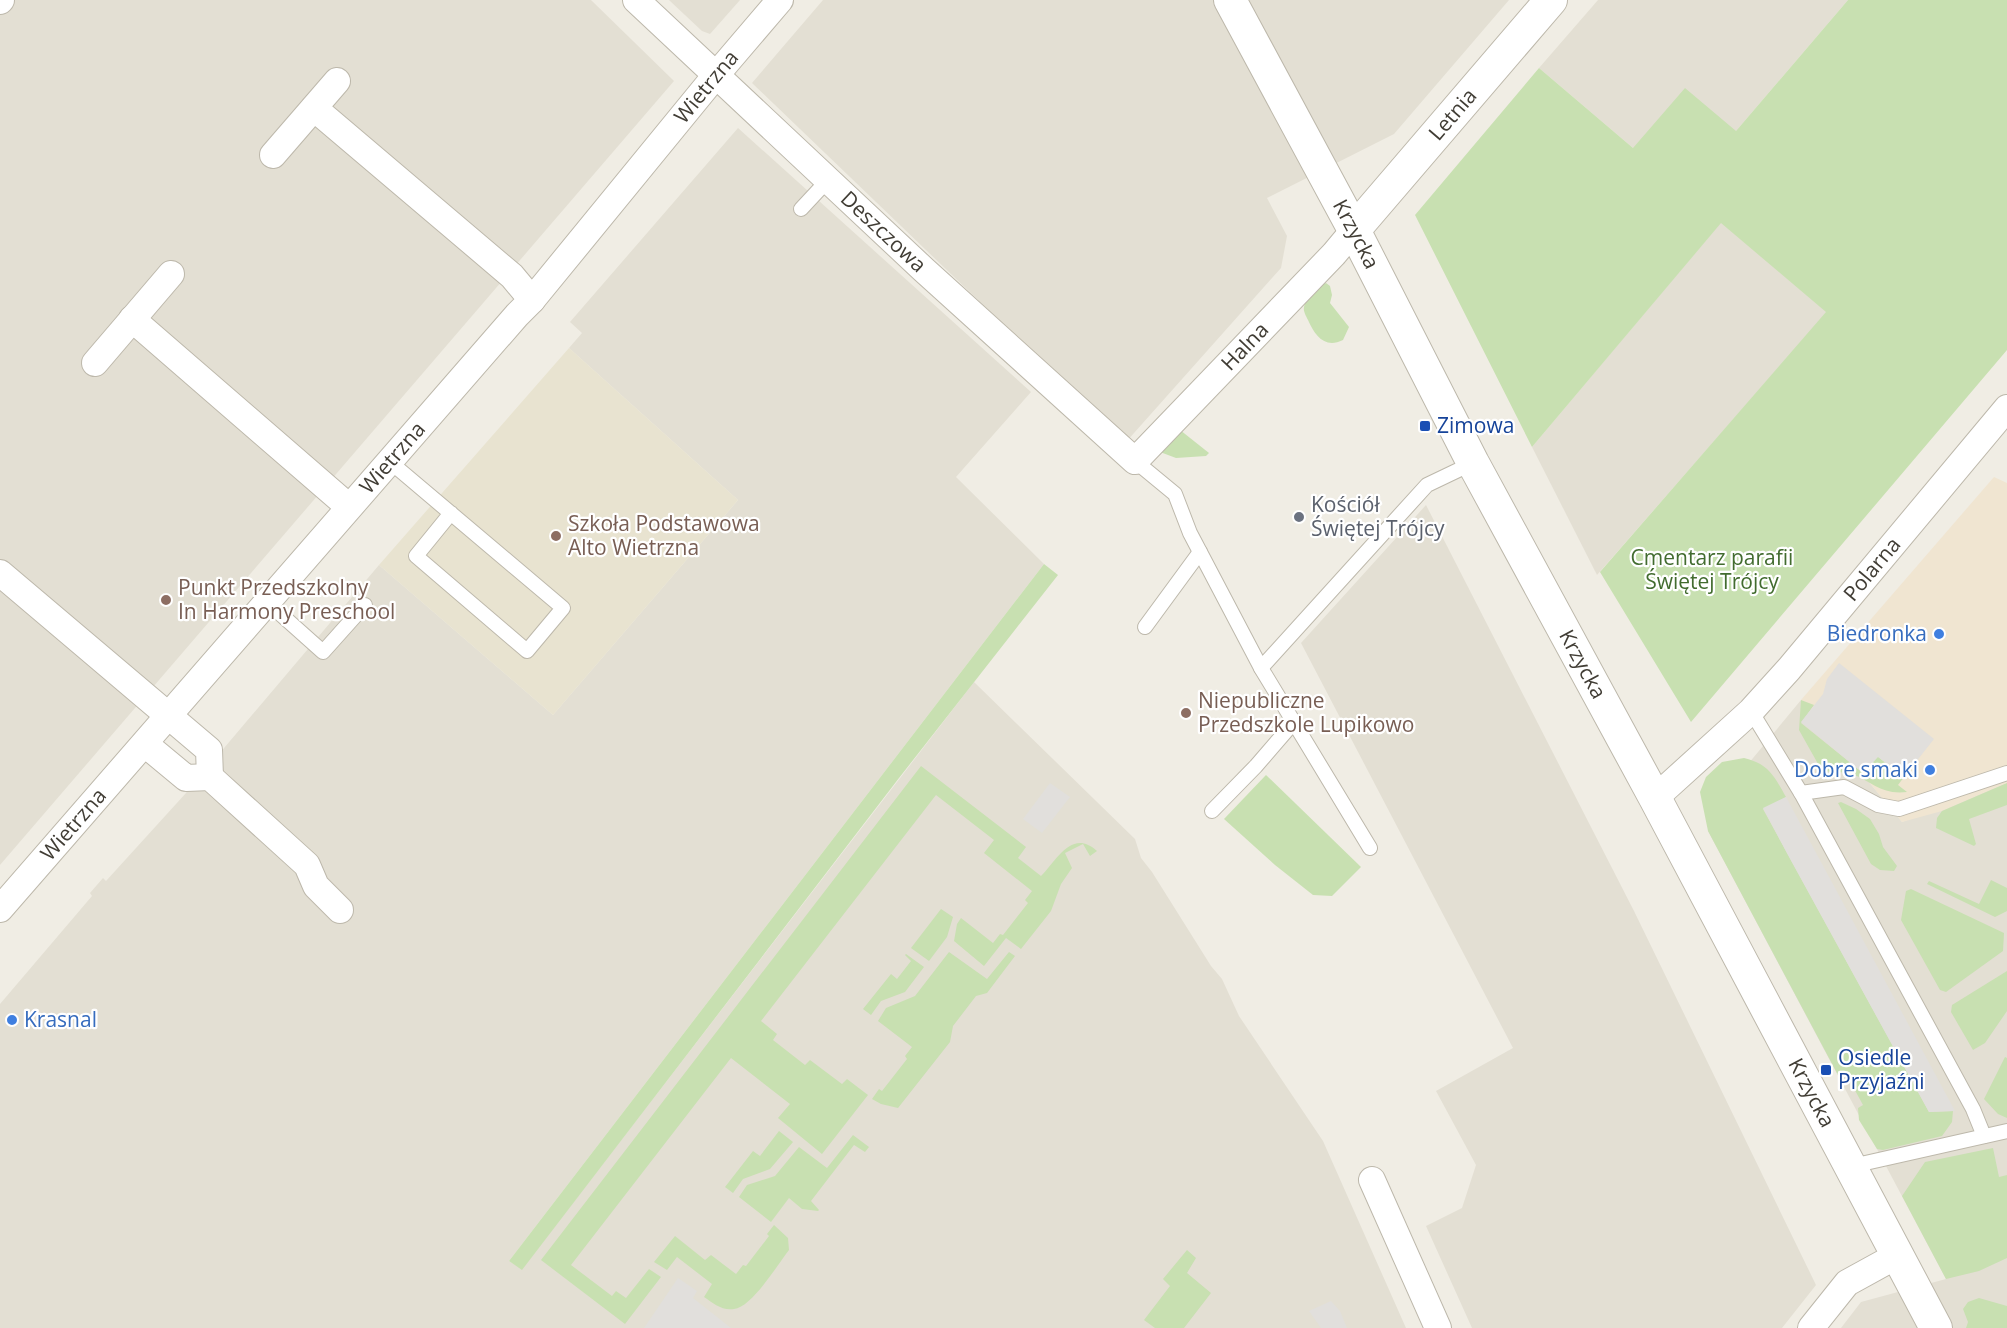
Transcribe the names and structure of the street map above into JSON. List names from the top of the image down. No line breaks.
{"streets":{"street":["Wietrzna","Letnia","Deszczowa","Krzycka","Halna","Polarna"]},"crossings":[["Wietrzna","Deszczowa"],["Letnia","Krzycka"],["Letnia","Halna"],["Deszczowa","Halna"],["Krzycka","Halna"],["Krzycka","Polarna"]],"parks":["Cmentarz parafii Świętej Trójcy"],"places":{"transit":["Zimowa","Osiedle Przyjaźni"],"other":["Kościół Świętej Trójcy","Szkoła Podstawowa Alto Wietrzna","Punkt Przedszkolny In Harmony Preschool","Biedronka","Niepubliczne Przedszkole Lupikowo","Dobre smaki","Krasnal"]}}
